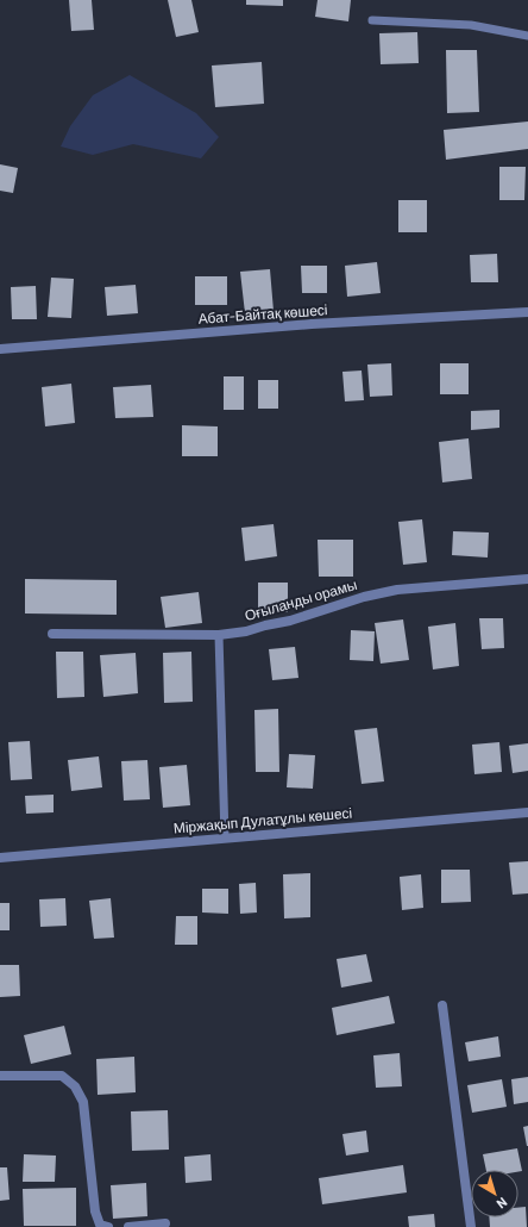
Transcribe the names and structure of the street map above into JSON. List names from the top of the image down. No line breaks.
{"streets":{"street":["Абат-Байтақ көшесі","Оғыланды орамы","Міржақып Дулатұлы көшесі"]},"north":"bottom right"}
